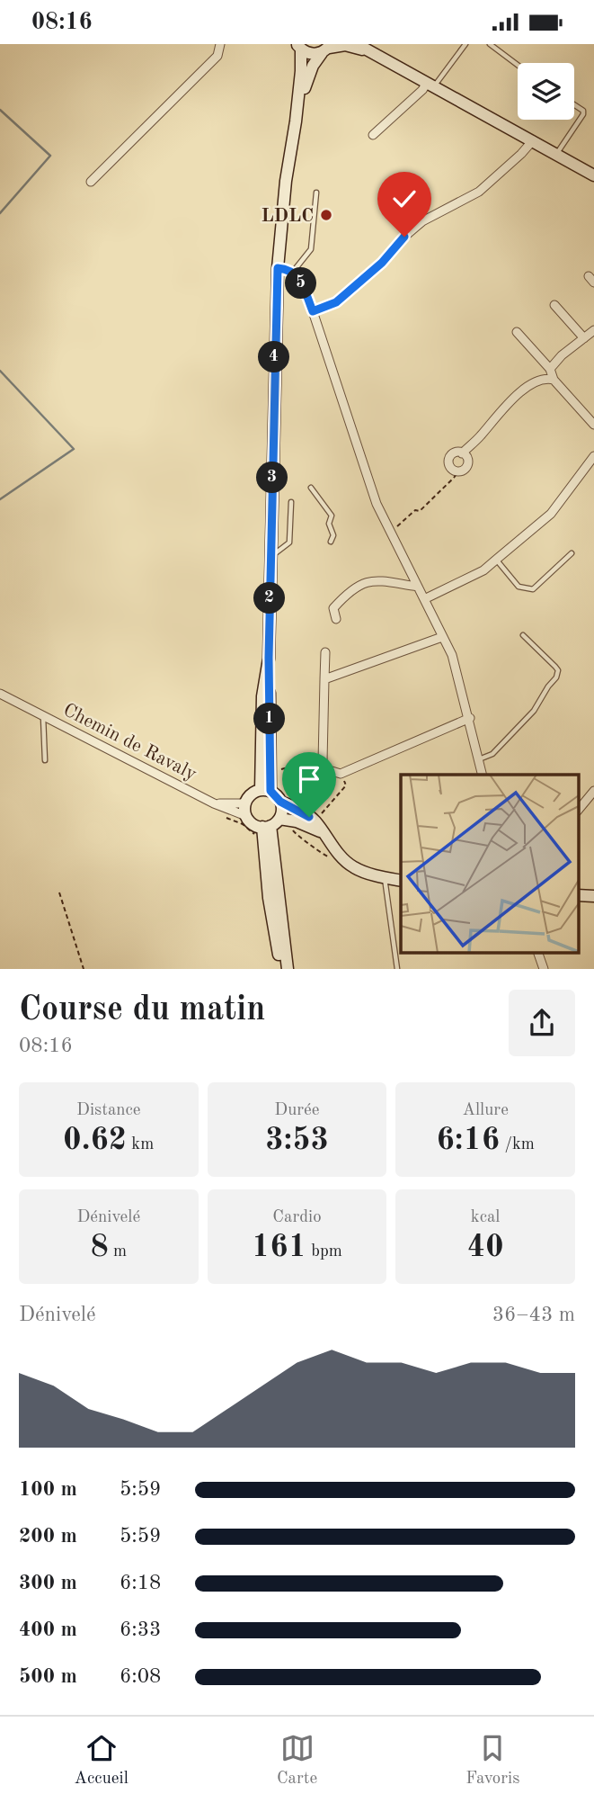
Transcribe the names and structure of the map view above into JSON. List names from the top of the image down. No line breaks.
{"streets":{"street":["Chemin de Ravaly"]},"places":["LDLC"],"page":{"status":"08:16","pins":["5","4","3","2","1"],"heading":["Course du matin","08:16"],"stats":[["Distance","0.62 km"],["Durée","3:53"],["Allure","6:16 /km"],["Dénivelé","8 m"],["Cardio","161 bpm"],["kcal","40"]],"chart":["Dénivelé","36–43 m"],"list":[{"name":"100 m","note":"5:59"},{"name":"200 m","note":"5:59"},{"name":"300 m","note":"6:18"},{"name":"400 m","note":"6:33"},{"name":"500 m","note":"6:08"}],"tabs":["Accueil","Carte","Favoris"]}}
